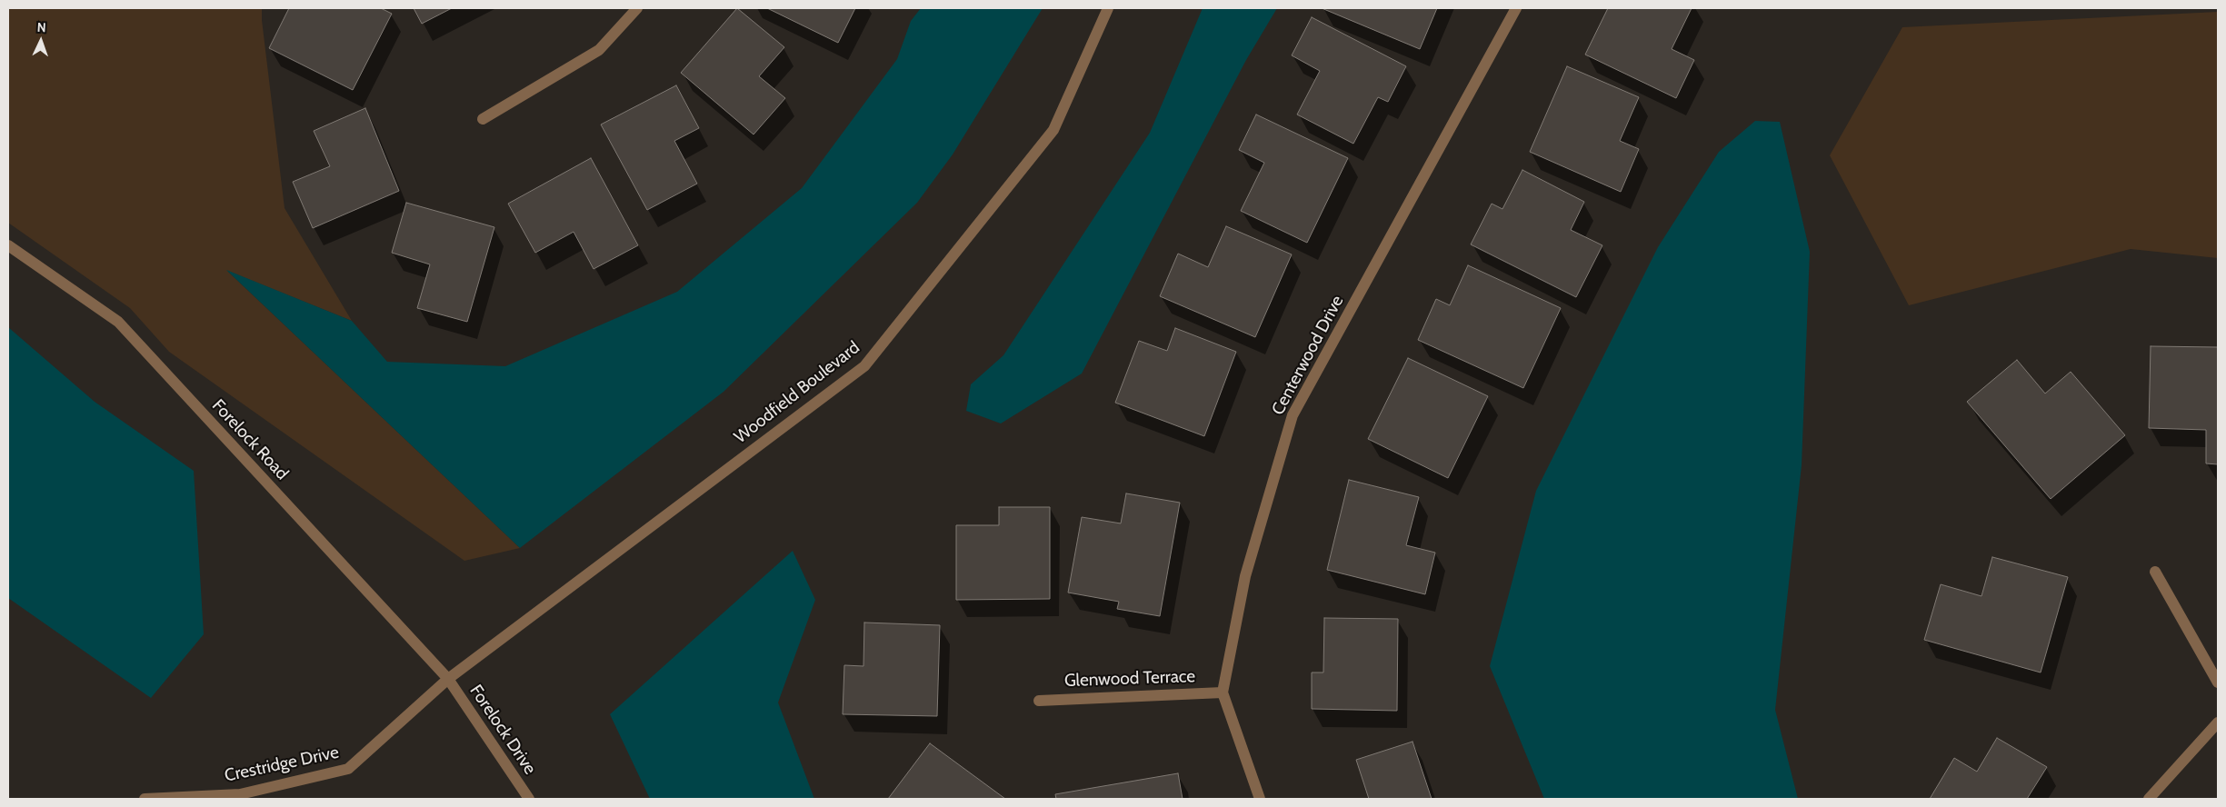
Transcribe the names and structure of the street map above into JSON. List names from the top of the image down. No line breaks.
{"streets":{"street":["Centerwood Drive","Woodfield Boulevard","Forelock Road","Glenwood Terrace","Forelock Drive","Crestridge Drive"]},"crossings":[["Centerwood Drive","Glenwood Terrace"],["Woodfield Boulevard","Forelock Road"],["Woodfield Boulevard","Forelock Drive"],["Woodfield Boulevard","Crestridge Drive"],["Forelock Road","Forelock Drive"],["Forelock Road","Crestridge Drive"],["Forelock Drive","Crestridge Drive"]],"north":"top"}
